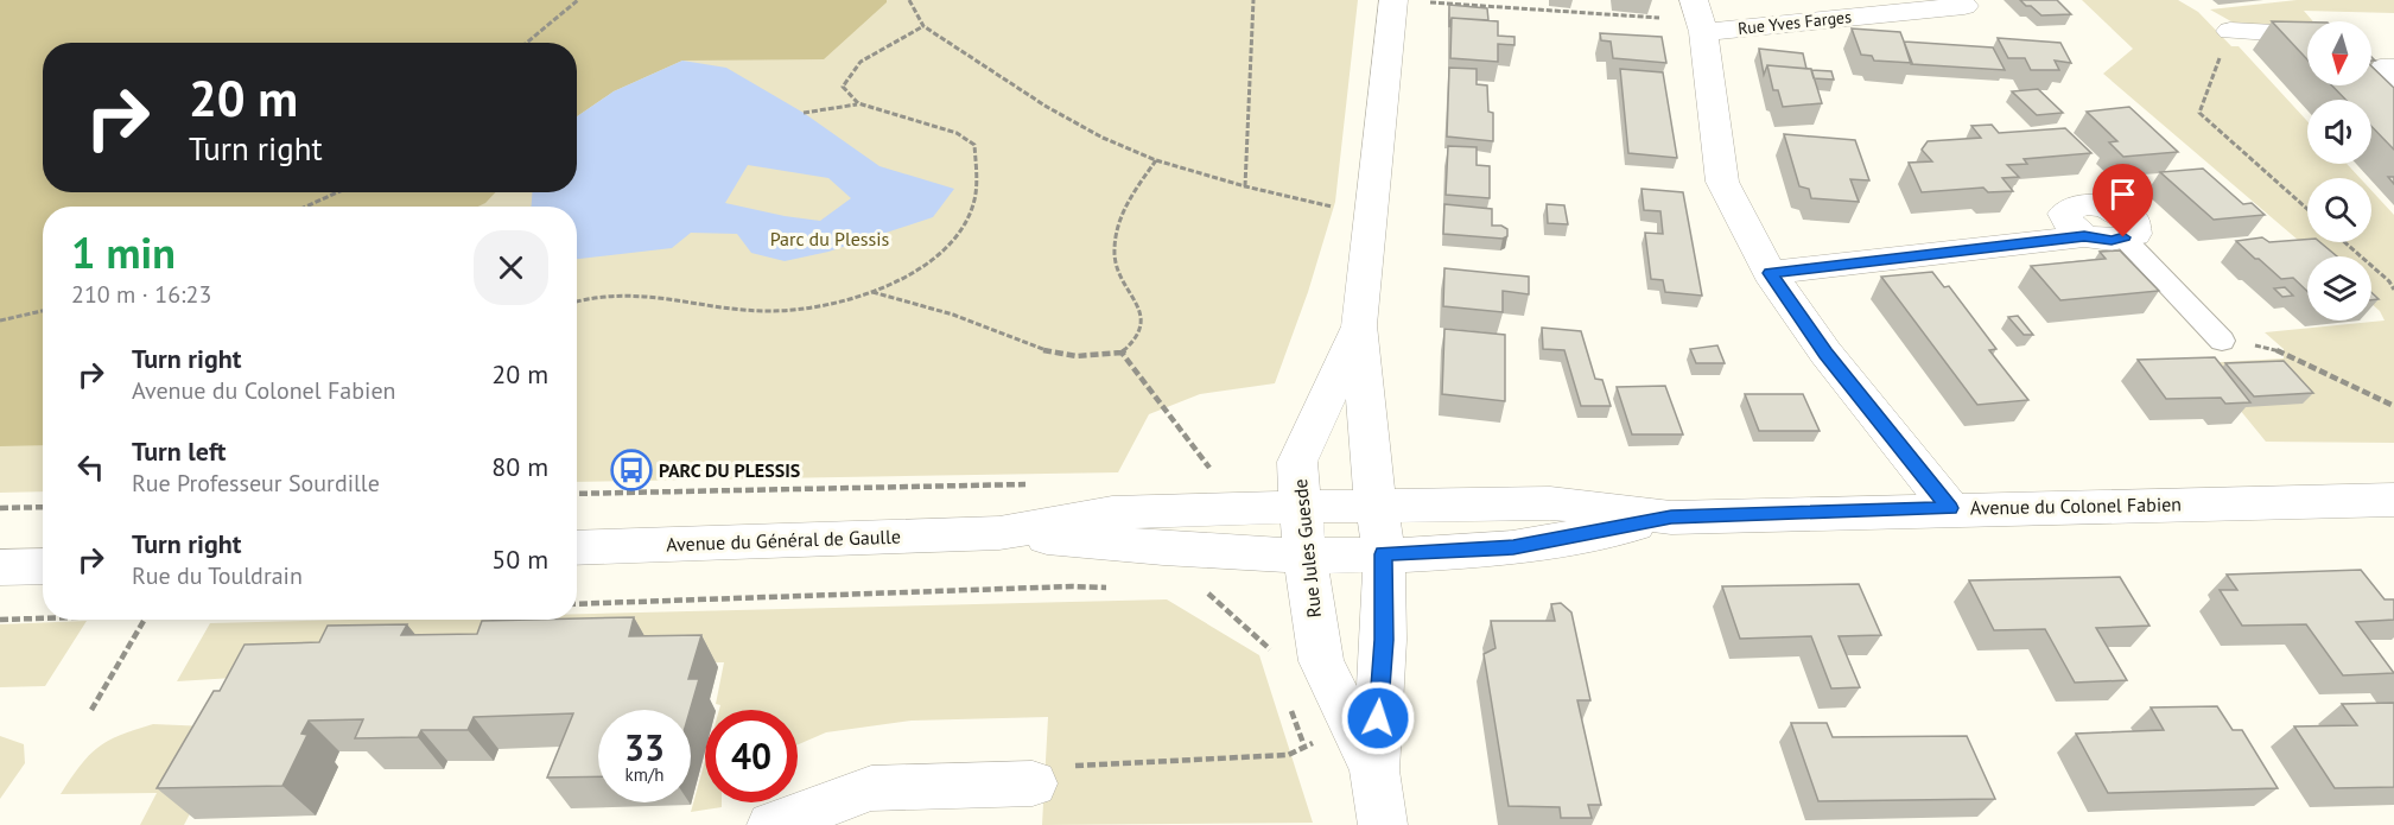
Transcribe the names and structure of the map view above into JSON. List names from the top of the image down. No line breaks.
{"streets":{"street":["Rue Yves Farges","Avenue du Colonel Fabien","Avenue du Général de Gaulle","Rue Jules Guesde"]},"crossings":[["Avenue du Colonel Fabien","Avenue du Général de Gaulle"],["Avenue du Colonel Fabien","Rue Jules Guesde"],["Avenue du Général de Gaulle","Rue Jules Guesde"]],"parks":["Parc du Plessis"],"places":{"bus stop":["PARC DU PLESSIS"]},"north":"bottom","page":{"turn":["20 m","Turn right"],"heading":["1 min","210 m · 16:23"],"list":[{"name":"Turn right","note":"Avenue du Colonel Fabien","value":"20 m"},{"name":"Turn left","note":"Rue Professeur Sourdille","value":"80 m"},{"name":"Turn right","note":"Rue du Touldrain","value":"50 m"}],"speed":"33 km/h","limit":"40"}}
